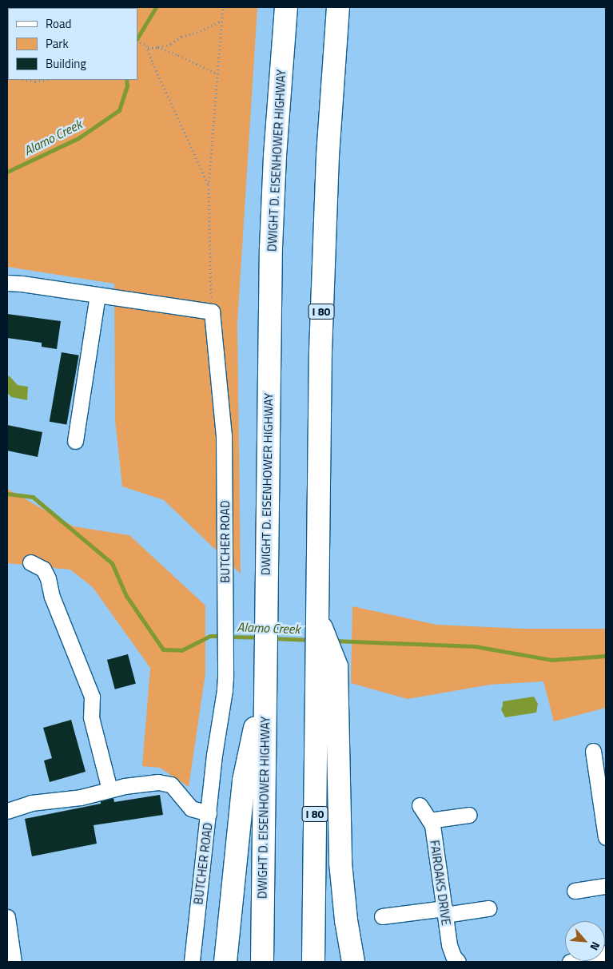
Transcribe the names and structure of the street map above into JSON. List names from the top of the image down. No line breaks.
{"streets":{"highway":["DWIGHT D. EISENHOWER HIGHWAY","I 80"],"street":["BUTCHER ROAD","FAIROAKS DRIVE"]},"water":["Alamo Creek"],"legend":["Road","Park","Building"],"north":"bottom right"}
